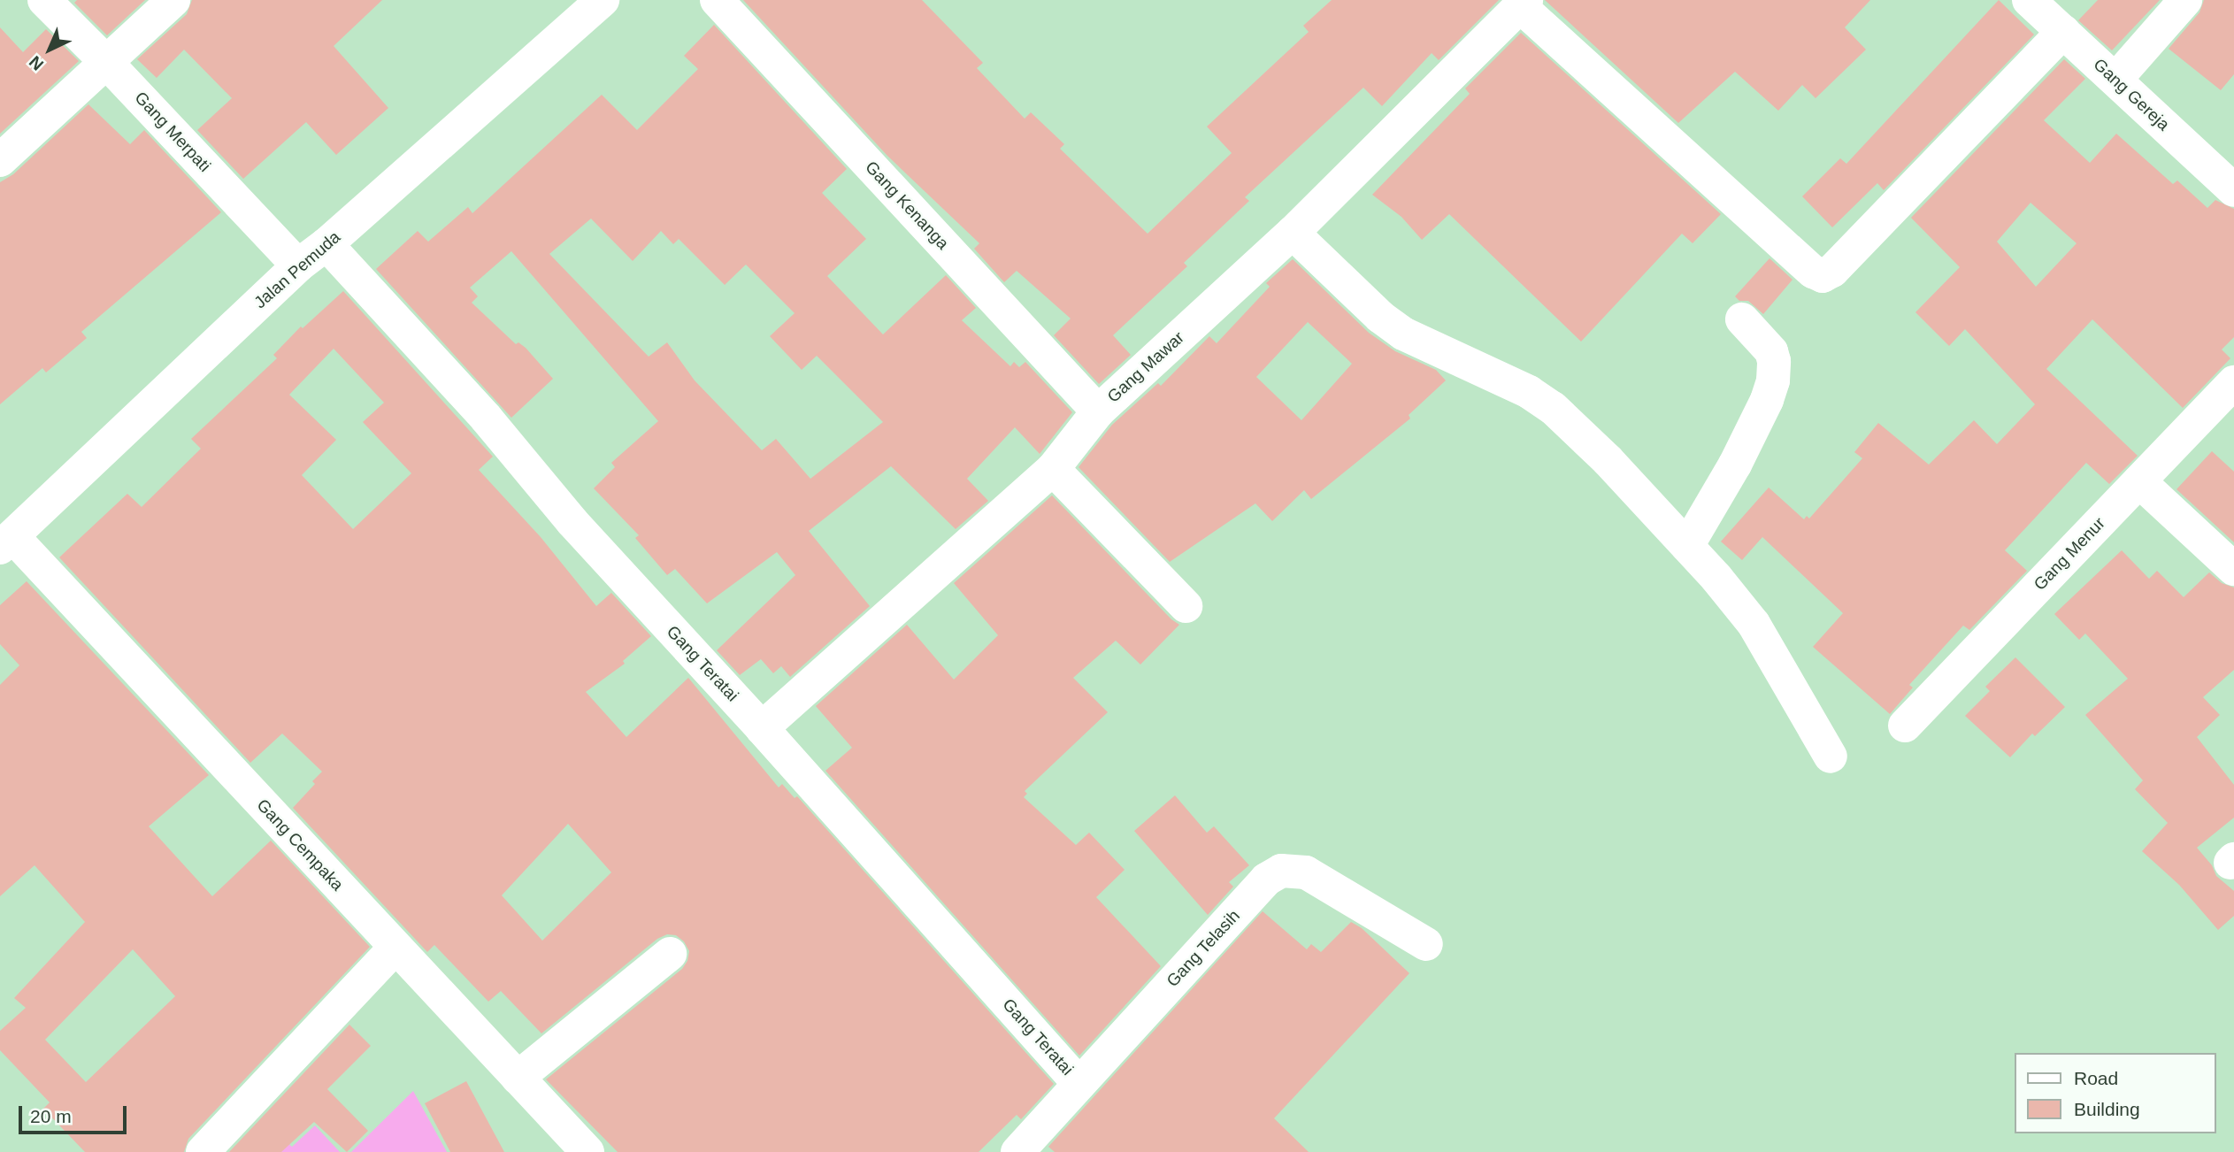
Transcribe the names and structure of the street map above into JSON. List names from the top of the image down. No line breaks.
{"streets":{"street":["Gang Gereja","Gang Merpati","Gang Kenanga","Jalan Pemuda","Gang Mawar","Gang Menur","Gang Teratai","Gang Cempaka","Gang Telasih"]},"crossings":[["Gang Merpati","Jalan Pemuda"],["Gang Kenanga","Gang Mawar"],["Jalan Pemuda","Gang Teratai"],["Jalan Pemuda","Gang Cempaka"],["Gang Mawar","Gang Teratai"],["Gang Teratai","Gang Telasih"]],"legend":["Road","Building"],"scale_bar":"20 m","north":"bottom left"}
